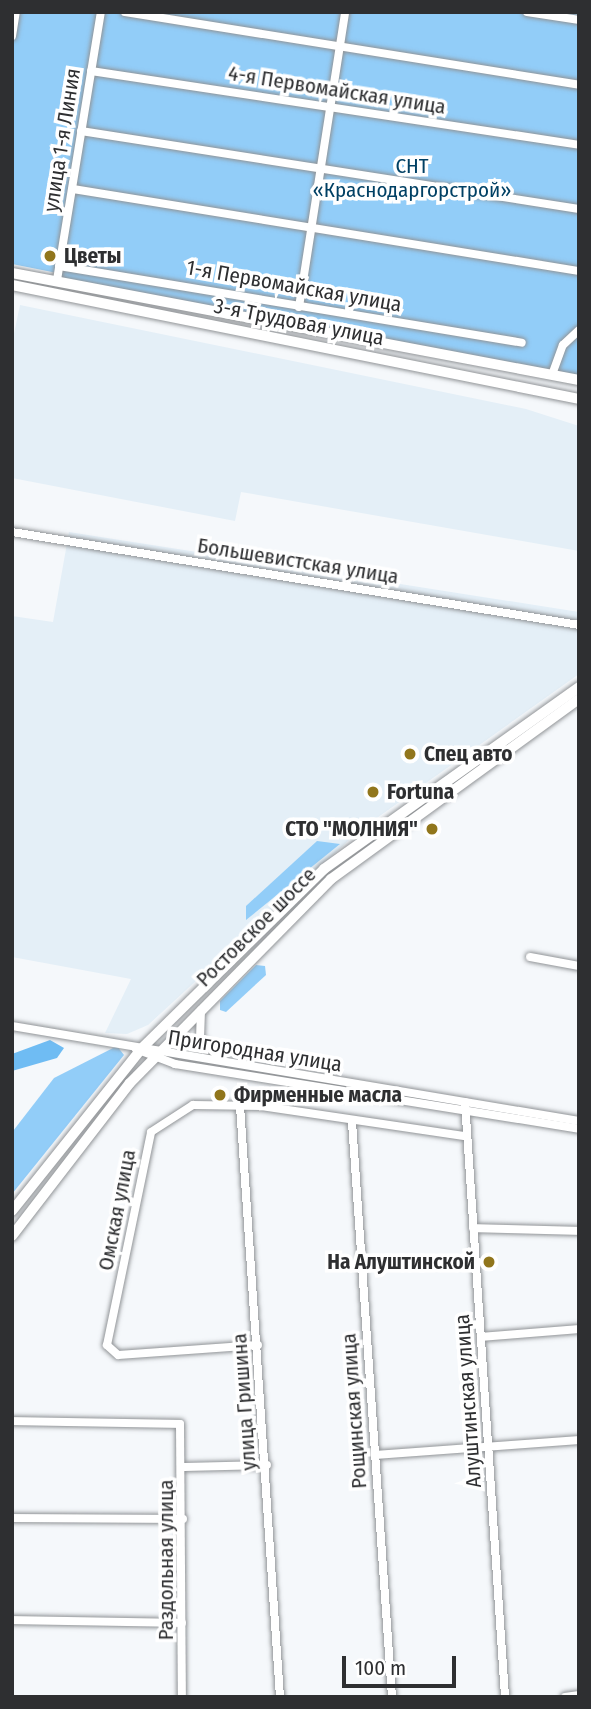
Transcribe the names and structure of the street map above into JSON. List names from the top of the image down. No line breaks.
{"streets":{"highway":["Ростовское шоссе"],"main road":["1-я Первомайская улица","3-я Трудовая улица"],"street":["4-я Первомайская улица","улица 1-я Линия","Большевистская улица","Пригородная улица","Омская улица","Алуштинская улица","улица Гришина","Рощинская улица","Раздольная улица"]},"crossings":[["4-я Первомайская улица","улица 1-я Линия"],["улица 1-я Линия","1-я Первомайская улица"],["улица 1-я Линия","3-я Трудовая улица"],["1-я Первомайская улица","3-я Трудовая улица"],["Ростовское шоссе","Пригородная улица"],["Пригородная улица","Алуштинская улица"],["Омская улица","улица Гришина"]],"parks":["СНТ «Краснодаргорстрой»"],"places":["Цветы","Спец авто","Fortuna","СТО \"МОЛНИЯ\"","Фирменные масла","На Алуштинской"],"scale_bar":"100 m"}
